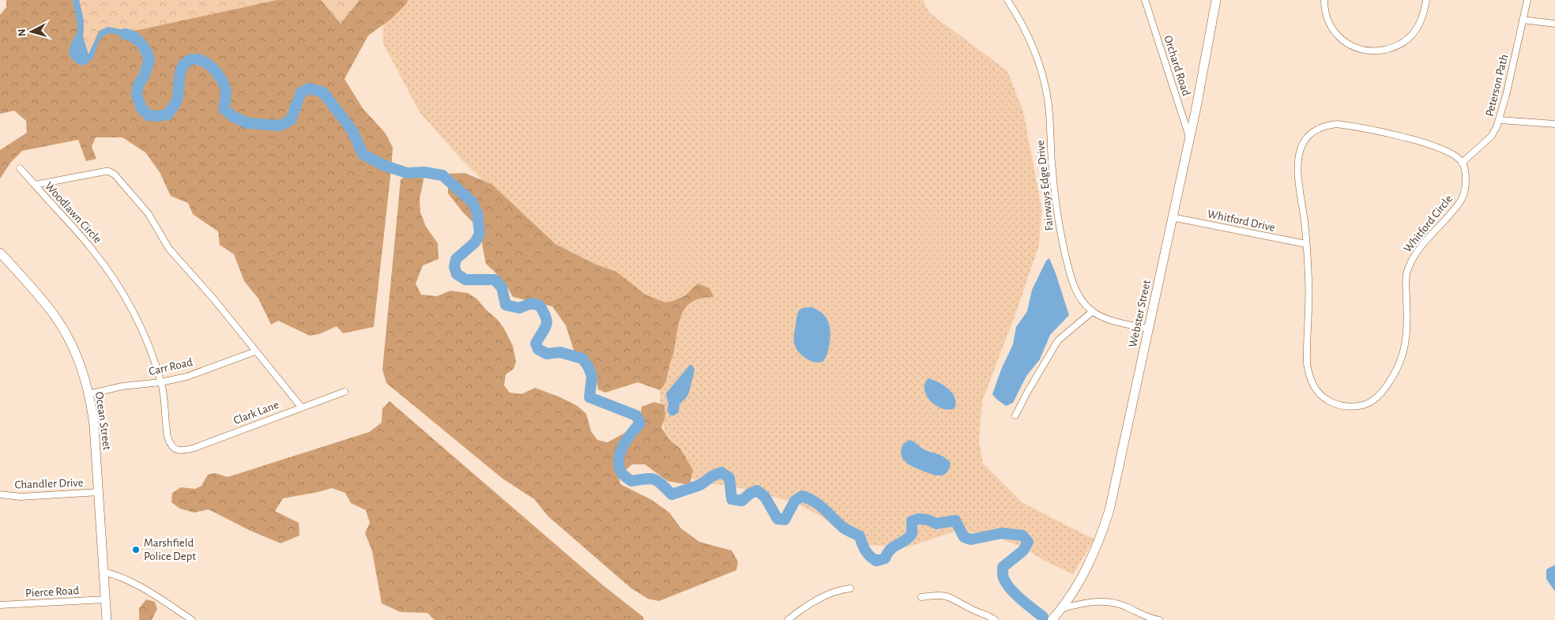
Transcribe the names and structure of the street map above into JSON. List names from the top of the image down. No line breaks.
{"streets":{"street":["Orchard Road","Peterson Path","Fairways Edge Drive","Woodlawn Circle","Whitford Drive","Whitford Circle","Webster Street","Carr Road","Clark Lane","Ocean Street","Chandler Drive","Pierce Road"]},"crossings":[["Orchard Road","Webster Street"],["Peterson Path","Whitford Circle"],["Fairways Edge Drive","Webster Street"],["Woodlawn Circle","Carr Road"],["Woodlawn Circle","Clark Lane"],["Whitford Drive","Whitford Circle"],["Whitford Drive","Webster Street"],["Carr Road","Ocean Street"],["Ocean Street","Chandler Drive"],["Ocean Street","Pierce Road"]],"places":["Marshfield Police Dept"],"north":"left"}
